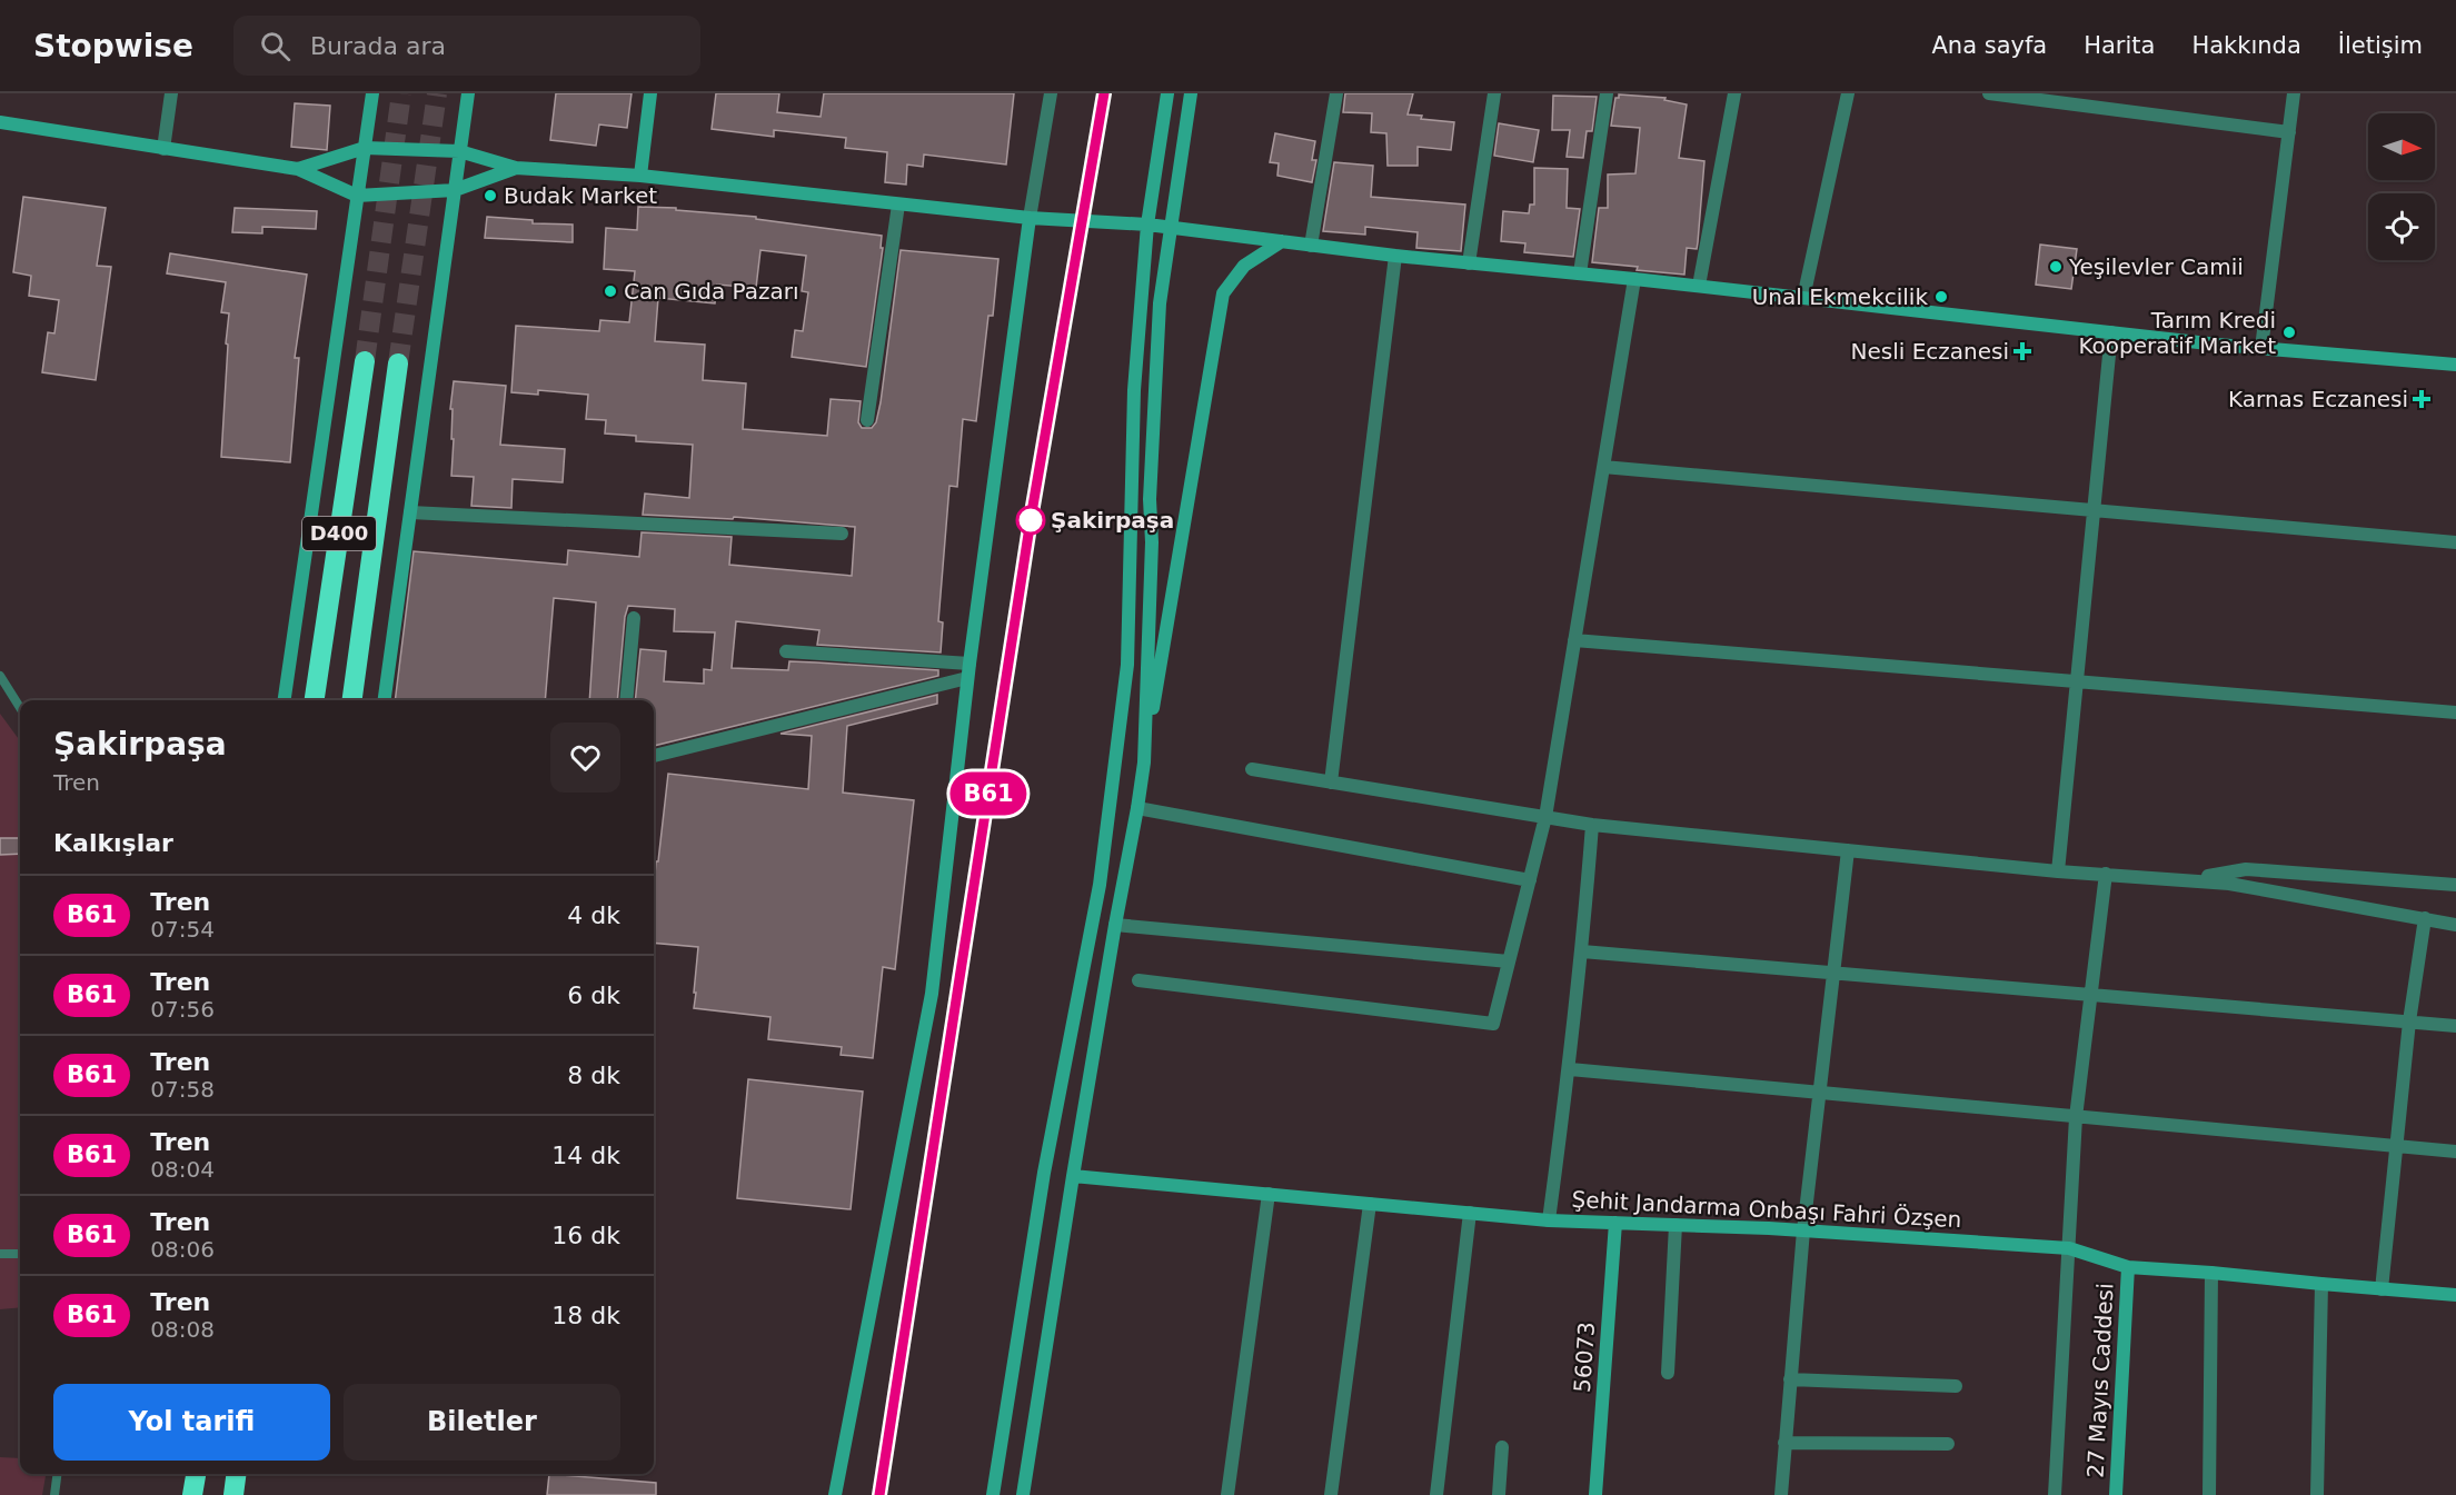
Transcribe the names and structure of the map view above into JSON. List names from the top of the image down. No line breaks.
{"streets":{"highway":["D400"],"main road":["Şehit Jandarma Onbaşı Fahri Özşen","56073","27 Mayıs Caddesi"]},"crossings":[["Şehit Jandarma Onbaşı Fahri Özşen","56073"],["Şehit Jandarma Onbaşı Fahri Özşen","27 Mayıs Caddesi"]],"places":{"other":["Budak Market","Yeşilevler Camii","Can Gıda Pazarı","Unal Ekmekcilik","Tarım Kredi Kooperatif Market","Şakirpaşa"],"health":["Nesli Eczanesi","Karnas Eczanesi"]},"north":"right","page":{"header":"Stopwise","search":"Burada ara","nav":["Ana sayfa","Harita","Hakkında","İletişim"],"on_map":"B61","heading":[["Şakirpaşa","Tren"],"Kalkışlar"],"list":[{"mark":"B61","name":"Tren","note":"07:54","value":"4 dk"},{"mark":"B61","name":"Tren","note":"07:56","value":"6 dk"},{"mark":"B61","name":"Tren","note":"07:58","value":"8 dk"},{"mark":"B61","name":"Tren","note":"08:04","value":"14 dk"},{"mark":"B61","name":"Tren","note":"08:06","value":"16 dk"},{"mark":"B61","name":"Tren","note":"08:08","value":"18 dk"}],"buttons":["Yol tarifi","Biletler"]}}
